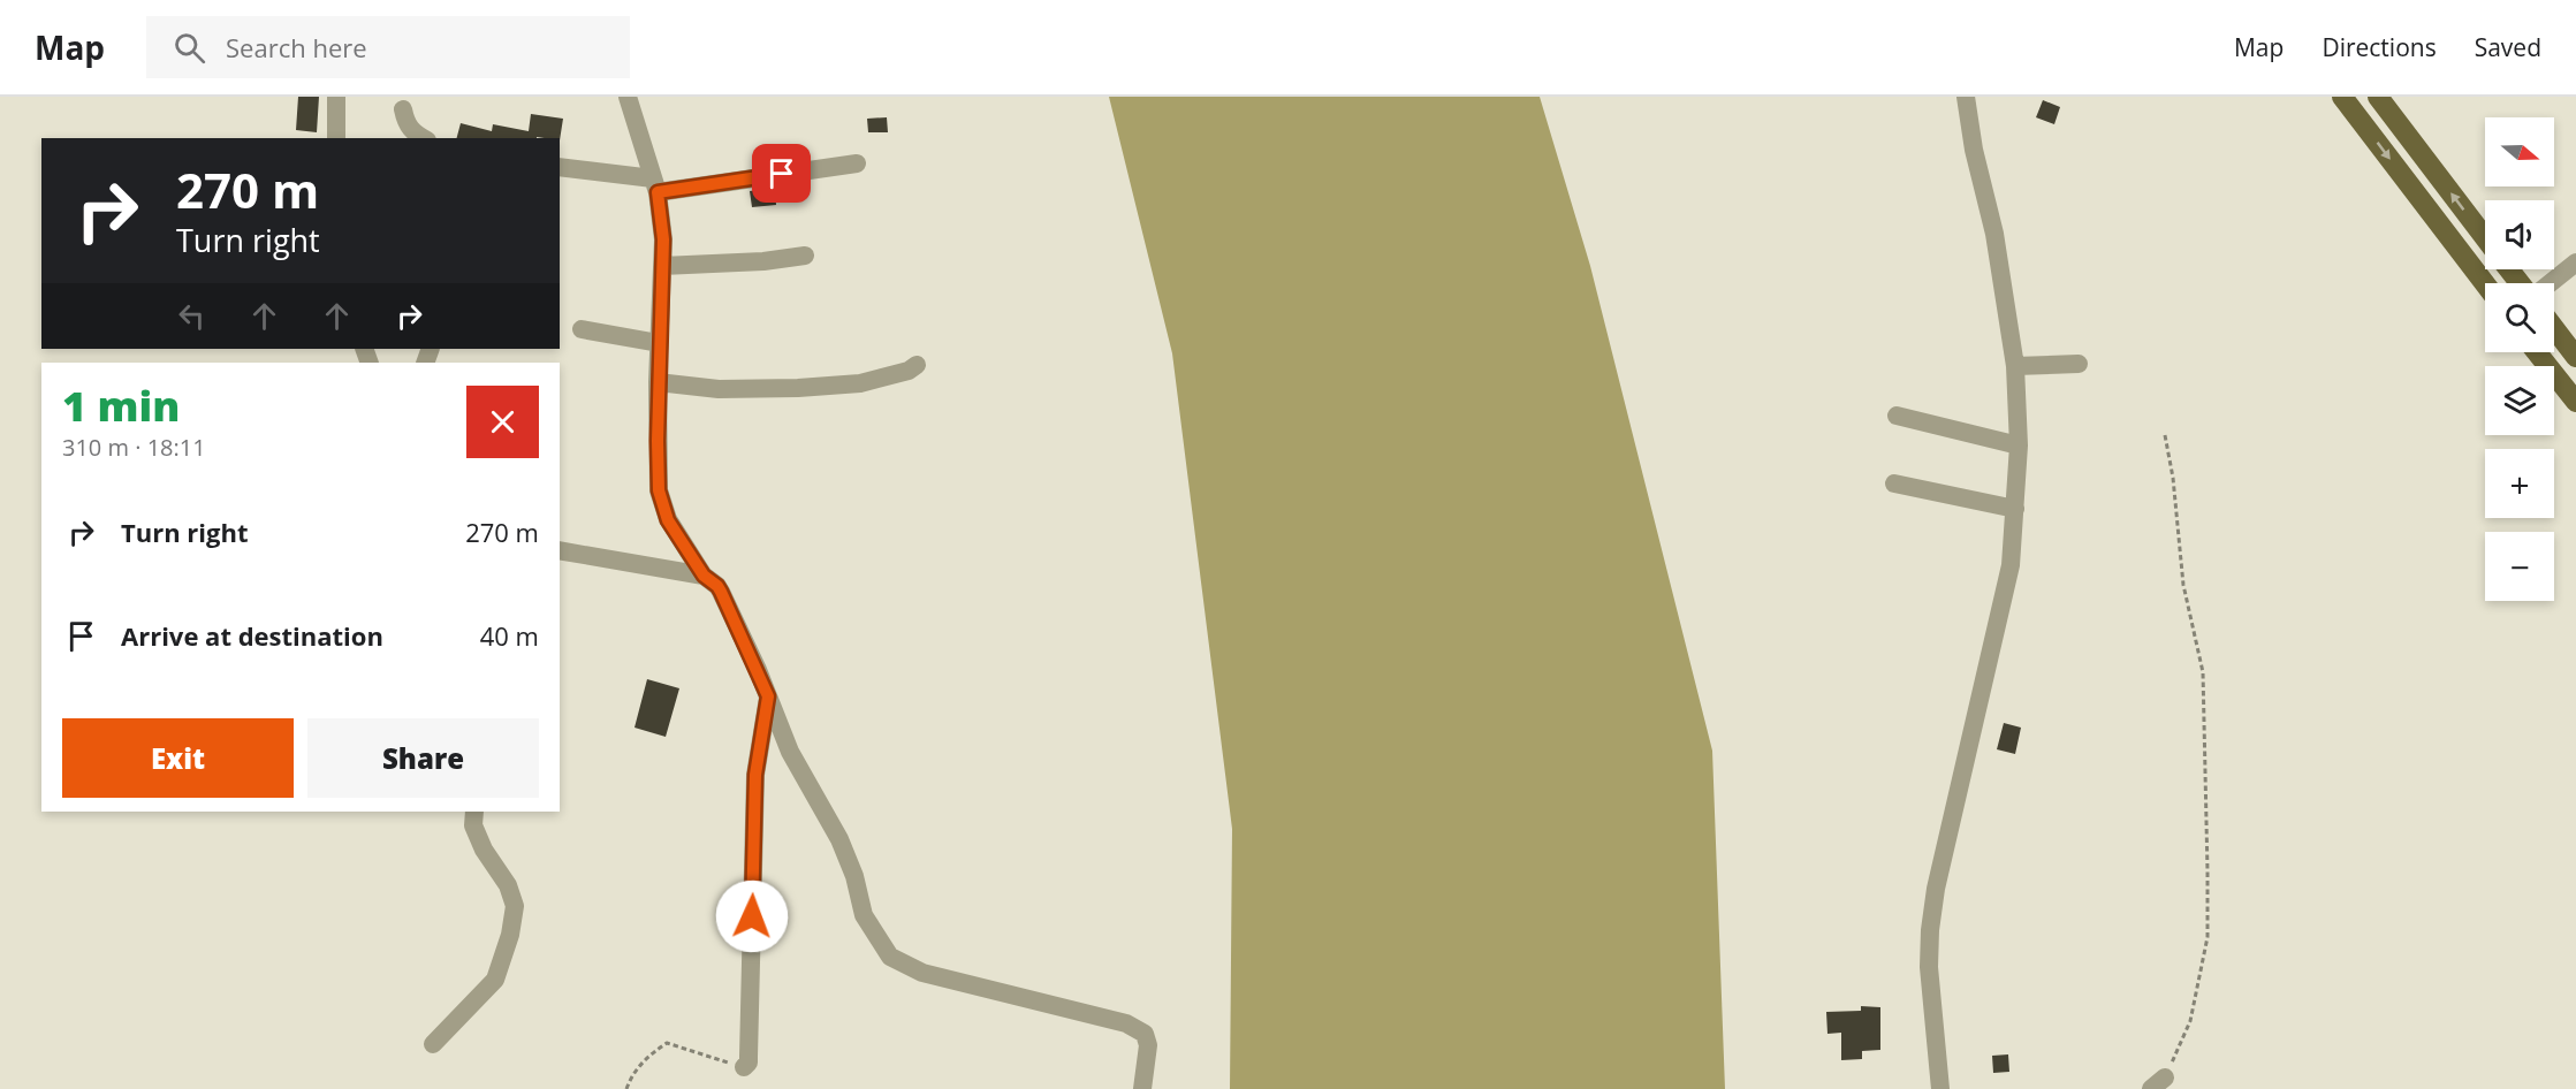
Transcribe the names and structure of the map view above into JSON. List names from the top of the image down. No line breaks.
{"north":"right","page":{"header":"Map","search":"Search here","nav":["Map","Directions","Saved"],"map_buttons":["+","−"],"turn":["270 m","Turn right"],"heading":["1 min","310 m · 18:11"],"list":[{"name":"Turn right","value":"270 m"},{"name":"Arrive at destination","value":"40 m"}],"buttons":["Exit","Share"]}}
